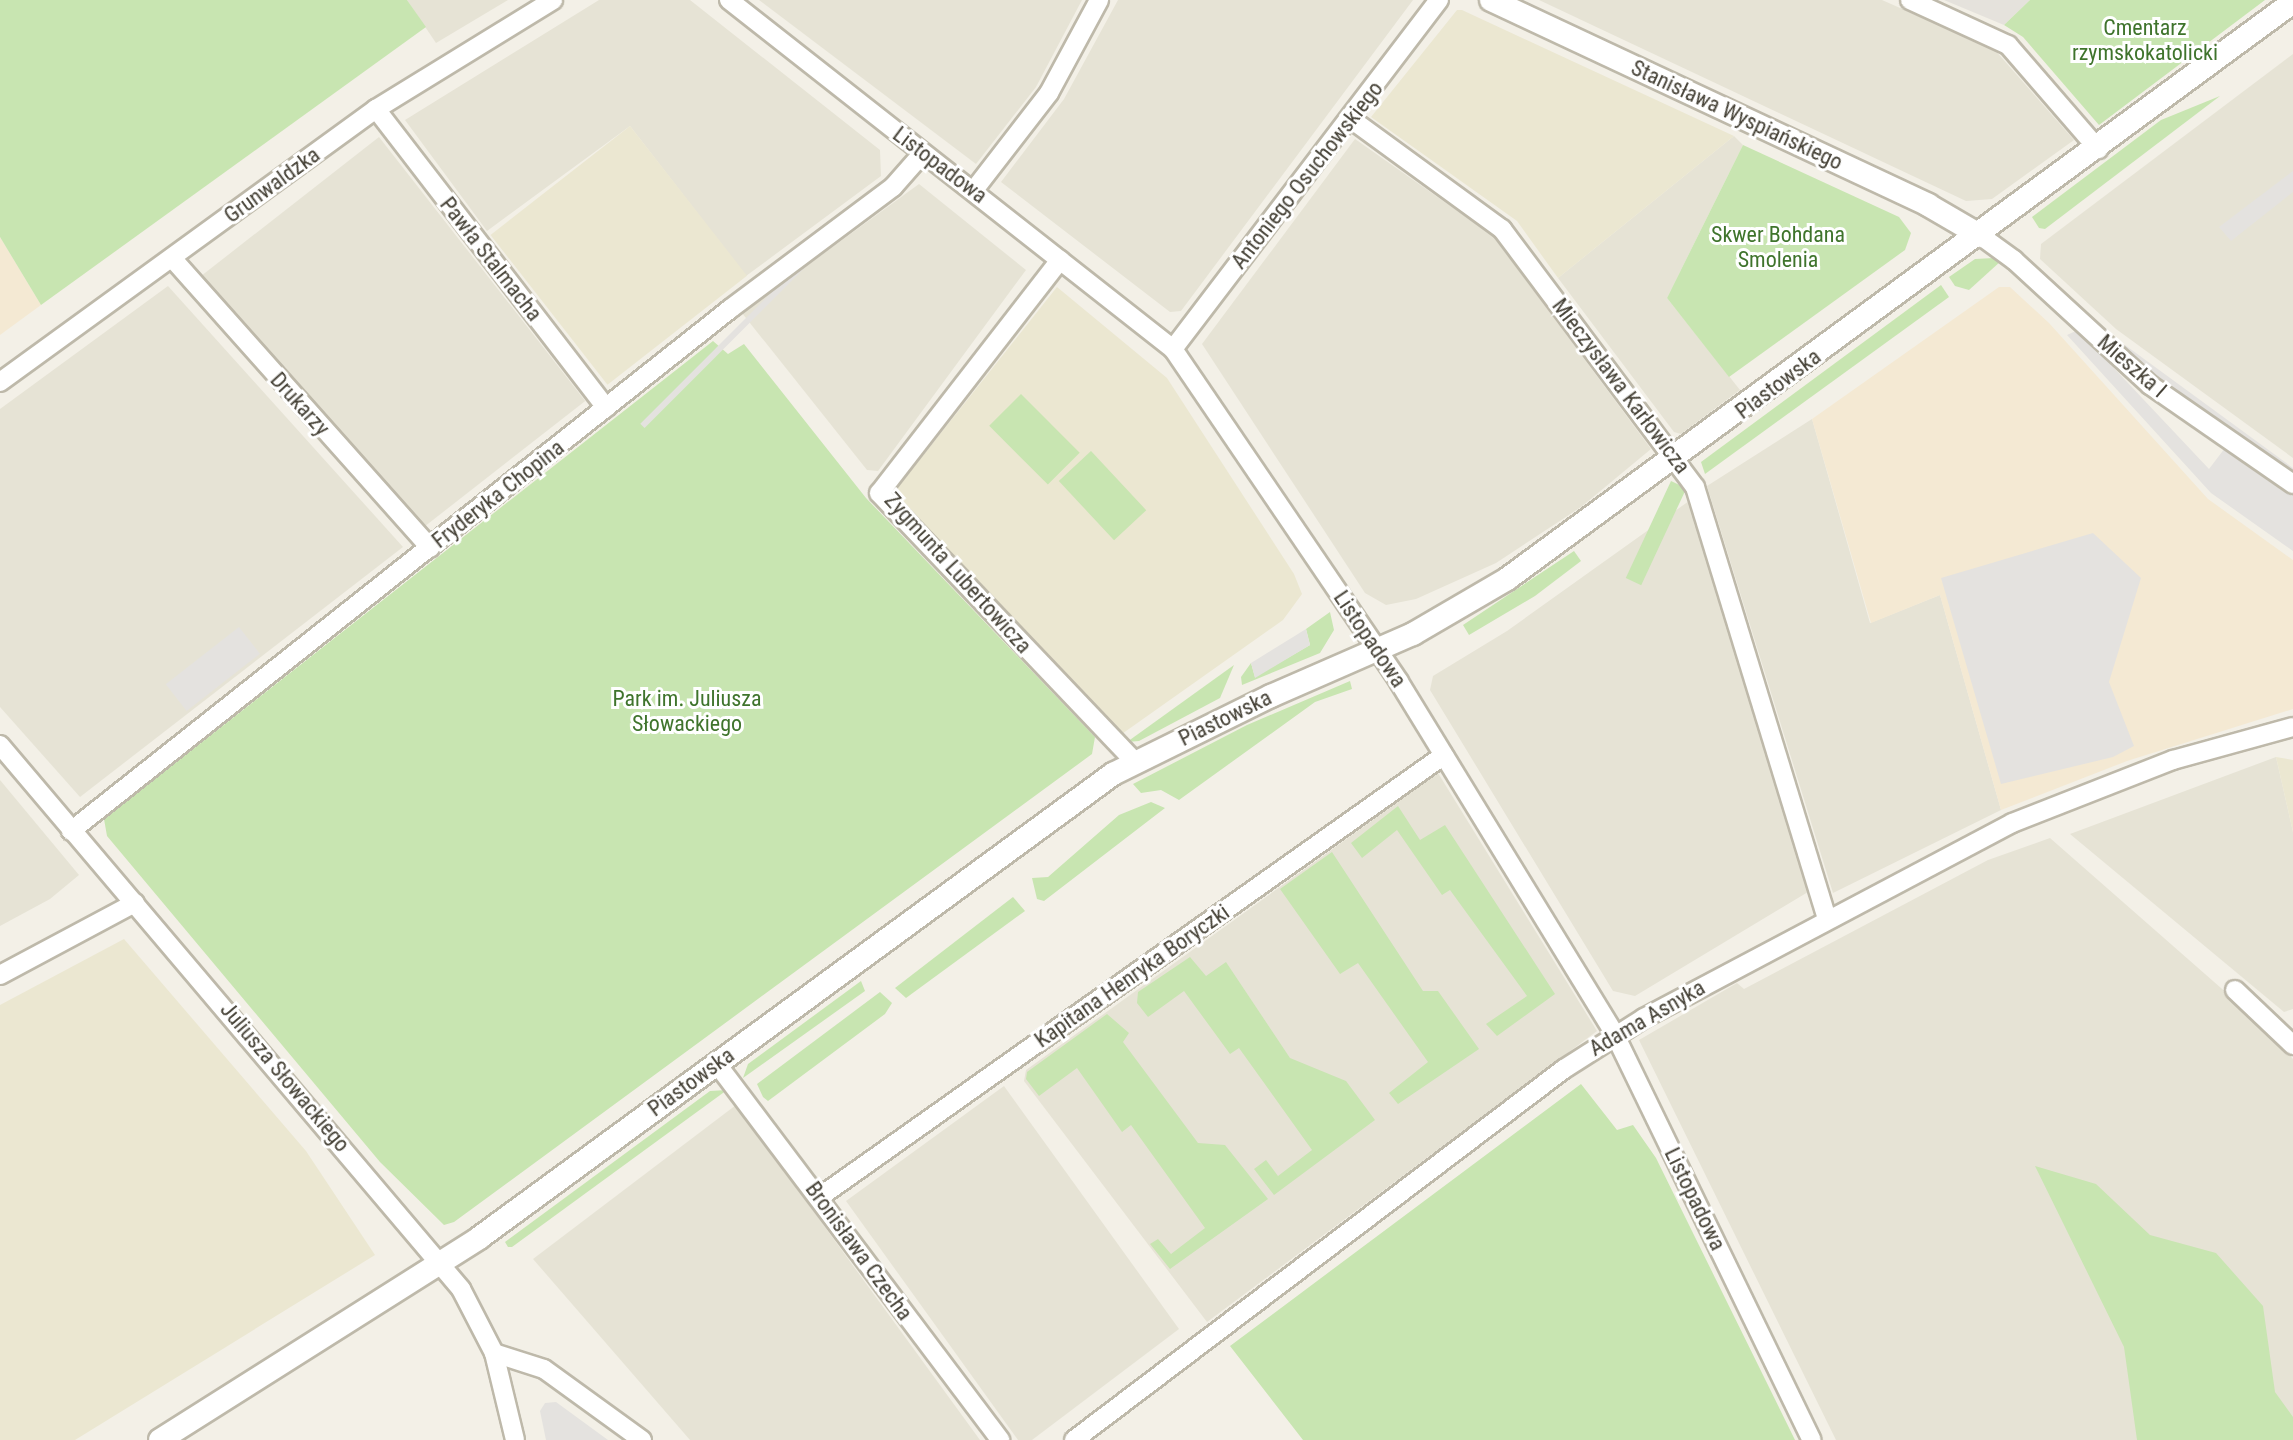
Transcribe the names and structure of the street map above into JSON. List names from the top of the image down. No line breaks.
{"streets":{"street":["Stanisława Wyspiańskiego","Listopadowa","Antoniego Osuchowskiego","Grunwaldzka","Pawła Stalmacha","Mieszka I","Piastowska","Mieczysława Karłowicza","Drukarzy","Fryderyka Chopina","Zygmunta Lubertowicza","Kapitana Henryka Boryczki","Adama Asnyka","Juliusza Słowackiego","Bronisława Czecha"]},"crossings":[["Stanisława Wyspiańskiego","Mieszka I"],["Stanisława Wyspiańskiego","Piastowska"],["Listopadowa","Antoniego Osuchowskiego"],["Listopadowa","Piastowska"],["Listopadowa","Fryderyka Chopina"],["Listopadowa","Zygmunta Lubertowicza"],["Listopadowa","Kapitana Henryka Boryczki"],["Listopadowa","Adama Asnyka"],["Antoniego Osuchowskiego","Mieczysława Karłowicza"],["Grunwaldzka","Pawła Stalmacha"],["Grunwaldzka","Drukarzy"],["Pawła Stalmacha","Fryderyka Chopina"],["Mieszka I","Piastowska"],["Piastowska","Mieczysława Karłowicza"],["Piastowska","Zygmunta Lubertowicza"],["Piastowska","Juliusza Słowackiego"],["Piastowska","Bronisława Czecha"],["Mieczysława Karłowicza","Adama Asnyka"],["Drukarzy","Fryderyka Chopina"],["Fryderyka Chopina","Juliusza Słowackiego"],["Kapitana Henryka Boryczki","Bronisława Czecha"]],"parks":["Cmentarz rzymskokatolicki","Skwer Bohdana Smolenia","Park im. Juliusza Słowackiego"]}
